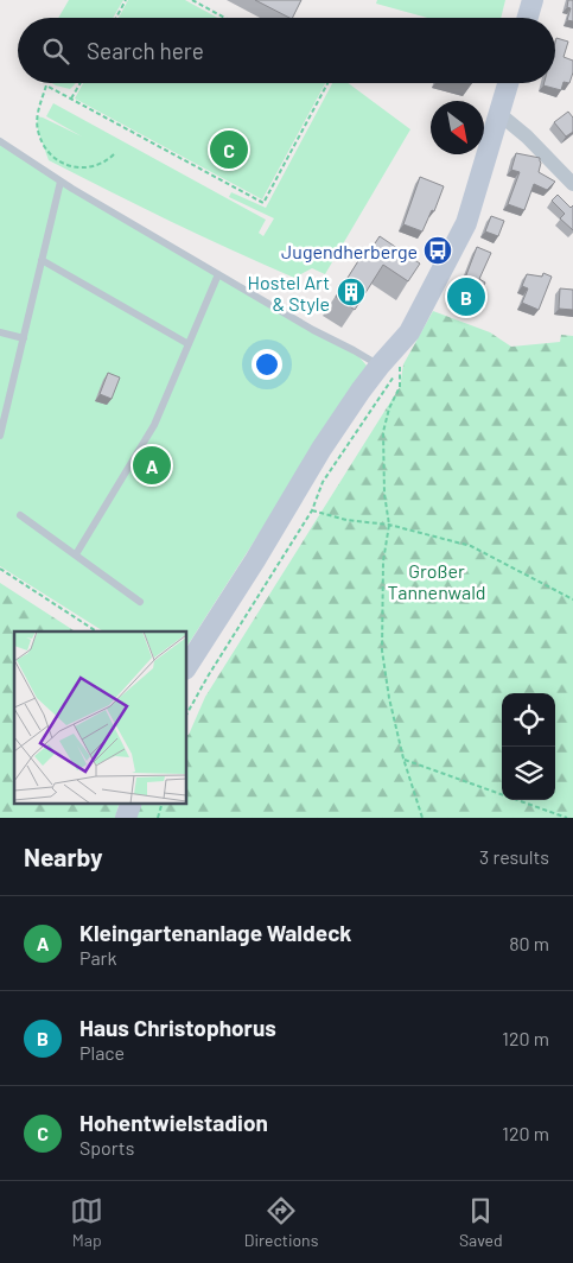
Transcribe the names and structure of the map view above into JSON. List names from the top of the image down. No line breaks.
{"parks":["Großer Tannenwald"],"places":{"bus stop":["Jugendherberge"],"building":["Hostel Art & Style"]},"north":"bottom right","page":{"search":"Search here","pins":["C","B","A"],"heading":["Nearby","3 results"],"list":[{"mark":"A","name":"Kleingartenanlage Waldeck","note":"Park","value":"80 m"},{"mark":"B","name":"Haus Christophorus","note":"Place","value":"120 m"},{"mark":"C","name":"Hohentwielstadion","note":"Sports","value":"120 m"}],"nav":["Map","Directions","Saved"]}}
